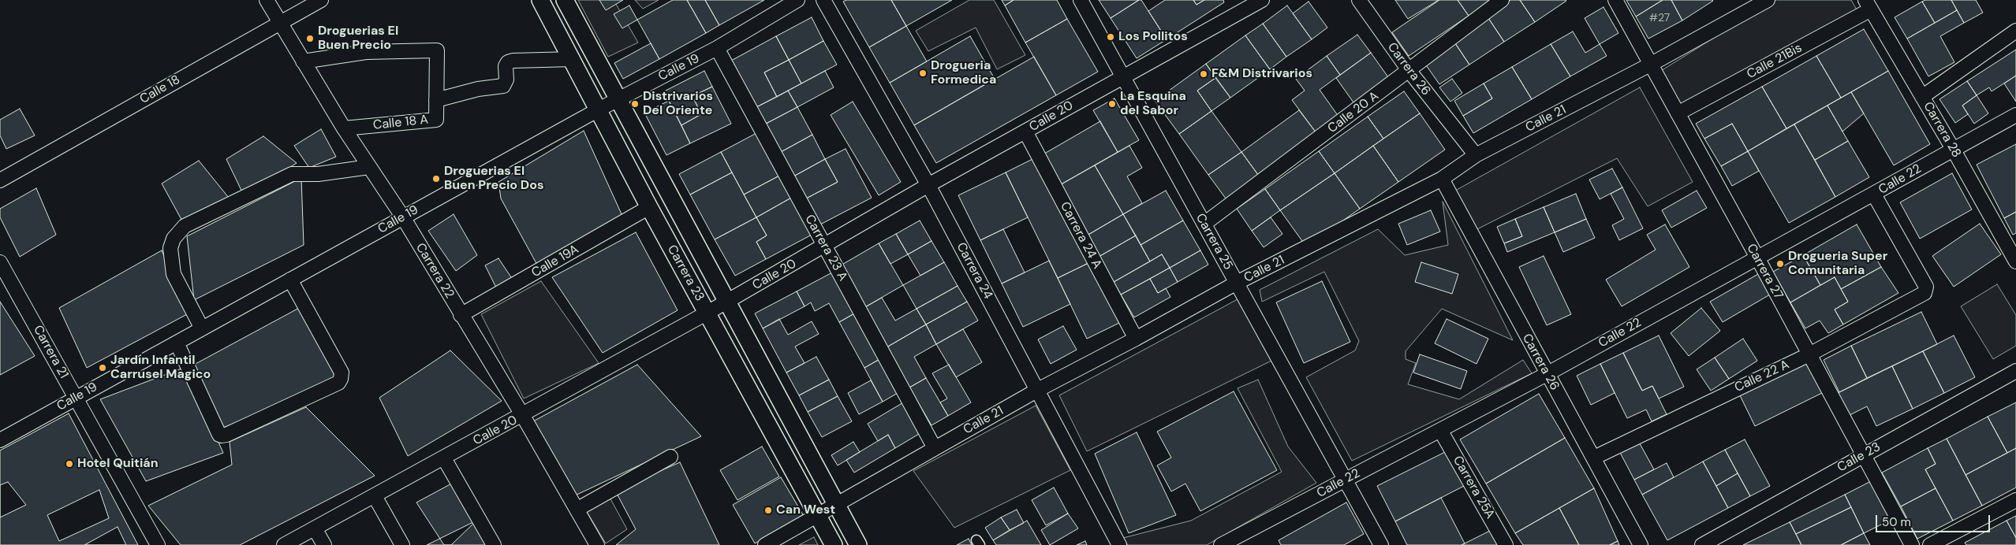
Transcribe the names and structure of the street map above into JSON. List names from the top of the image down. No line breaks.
{"streets":{"street":["Calle 21Bis","Calle 19","Carrera 26","Calle 18","Calle 20 A","Calle 20","Calle 21","Calle 18 A","Carrera 28","Calle 22","Carrera 24 A","Carrera 25","Carrera 23 A","Calle 19A","Carrera 22","Carrera 24","Carrera 27","Carrera 23","Carrera 21","Calle 22 A","Calle 23","Carrera 25A"]},"crossings":[["Calle 21Bis","Carrera 28"],["Calle 21Bis","Carrera 27"],["Calle 19","Carrera 23 A"],["Calle 19","Carrera 22"],["Calle 19","Carrera 23"],["Calle 19","Carrera 21"],["Carrera 26","Calle 20 A"],["Carrera 26","Calle 21"],["Carrera 26","Calle 22"],["Carrera 26","Calle 22 A"],["Calle 18","Carrera 22"],["Calle 20 A","Carrera 25"],["Calle 20","Carrera 24 A"],["Calle 20","Carrera 25"],["Calle 20","Carrera 23 A"],["Calle 20","Carrera 22"],["Calle 20","Carrera 24"],["Calle 20","Carrera 23"],["Calle 21","Carrera 24 A"],["Calle 21","Carrera 25"],["Calle 21","Carrera 23 A"],["Calle 21","Carrera 24"],["Calle 21","Carrera 27"],["Calle 21","Carrera 23"],["Calle 18 A","Carrera 22"],["Carrera 28","Calle 22"],["Calle 22","Carrera 25"],["Calle 22","Carrera 27"],["Calle 22","Calle 22 A"],["Calle 22","Carrera 25A"],["Calle 19A","Carrera 22"],["Calle 19A","Carrera 23"],["Carrera 27","Calle 22 A"],["Carrera 27","Calle 23"]],"places":["Los Pollitos","Droguerias El Buen Precio","Drogueria Formedica","F&M Distrivarios","Distrivarios Del Oriente","La Esquina del Sabor","Droguerias El Buen Precio Dos","Drogueria Super Comunitaria","Jardín Infantil Carrusel Magico","Hotel Quitián","Can West"],"house_numbers":["#27"],"scale_bar":"50 m"}
